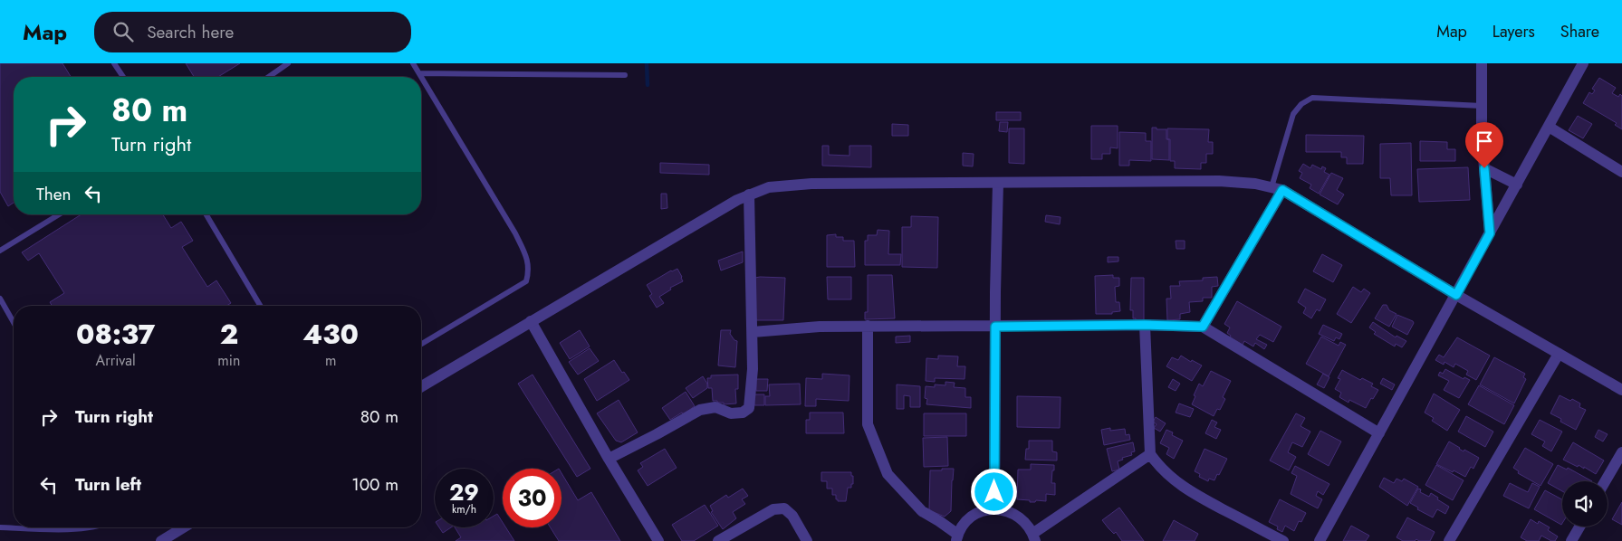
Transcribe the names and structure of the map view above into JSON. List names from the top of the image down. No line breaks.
{"page":{"header":"Map","search":"Search here","nav":["Map","Layers","Share"],"turn":["80 m","Turn right"],"then":"Then","eta":["08:37","Arrival","2","min","430","m"],"list":[{"name":"Turn right","value":"80 m"},{"name":"Turn left","value":"100 m"}],"speed":"29 km/h","limit":"30"}}
